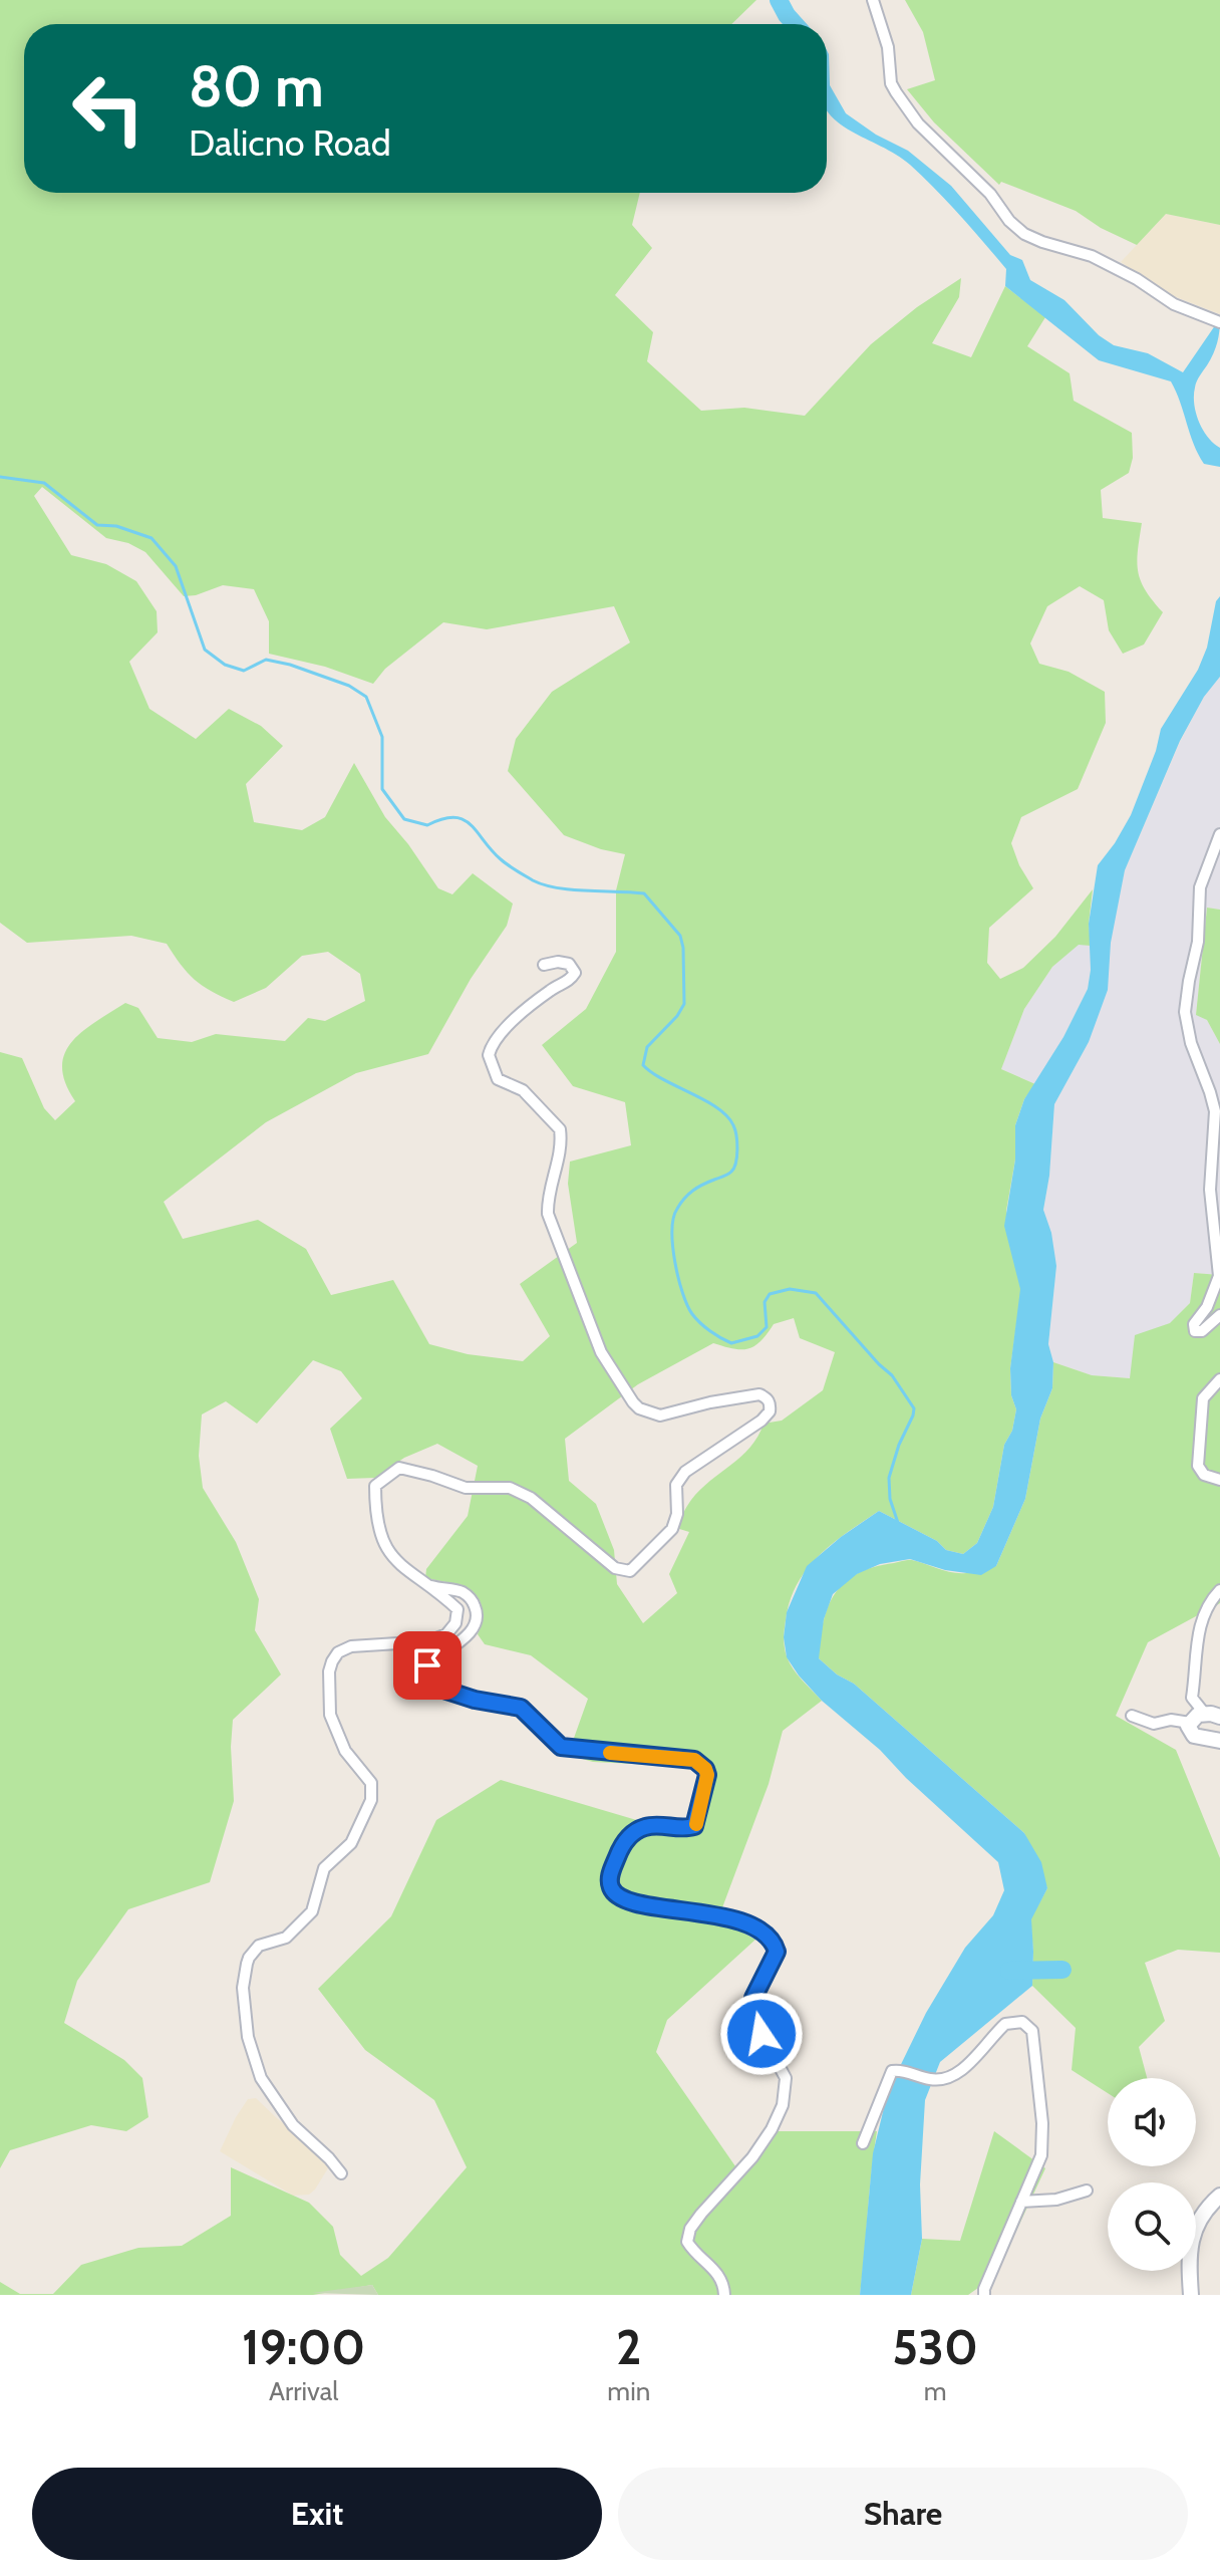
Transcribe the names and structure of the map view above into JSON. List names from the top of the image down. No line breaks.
{"page":{"turn":["80 m","Dalicno Road"],"eta":["19:00","Arrival","2","min","530","m"],"buttons":["Exit","Share"]}}
